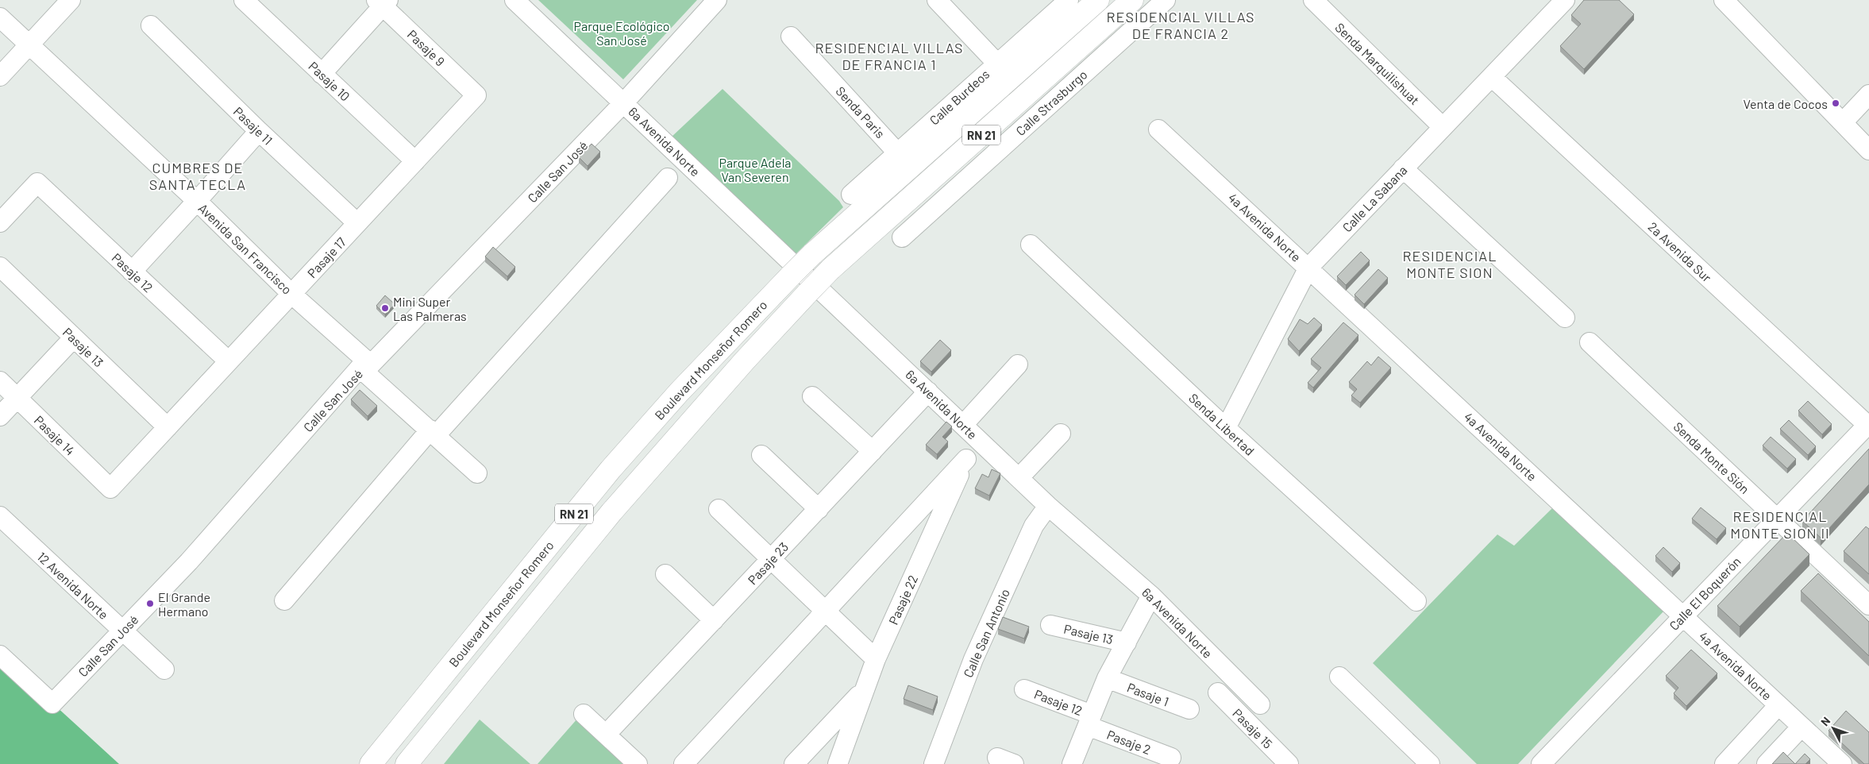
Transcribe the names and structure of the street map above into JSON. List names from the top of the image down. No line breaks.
{"streets":{"highway":["RN 21","Boulevard Monseñor Romero"],"street":["Pasaje 9","Senda Marquilishuat","Pasaje 10","Calle Burdeos","Calle Strasburgo","Senda Paris","Pasaje 11","6a Avenida Norte","Calle San José","Calle La Sabana","4a Avenida Norte","Avenida San Francisco","2a Avenida Sur","Pasaje 17","Pasaje 12","Pasaje 13","Senda Libertad","Pasaje 14","Senda Monte Sión","Pasaje 23","12 Avenida Norte","Calle El Boquerón","Pasaje 22","Calle San Antonio","Pasaje 1","Pasaje 15","Pasaje 2"]},"crossings":[["Pasaje 9","Pasaje 17"],["Senda Marquilishuat","Calle La Sabana"],["Pasaje 10","Pasaje 17"],["Calle Burdeos","Senda Paris"],["Pasaje 11","Pasaje 17"],["6a Avenida Norte","Calle San José"],["6a Avenida Norte","Pasaje 23"],["6a Avenida Norte","Pasaje 22"],["6a Avenida Norte","Calle San Antonio"],["Calle San José","Avenida San Francisco"],["Calle San José","12 Avenida Norte"],["Calle La Sabana","4a Avenida Norte"],["Calle La Sabana","2a Avenida Sur"],["Calle La Sabana","Senda Libertad"],["4a Avenida Norte","Calle El Boquerón"],["Avenida San Francisco","Pasaje 17"],["2a Avenida Sur","Calle El Boquerón"],["Pasaje 17","Pasaje 12"],["Pasaje 17","Pasaje 13"],["Pasaje 17","Pasaje 14"],["Pasaje 12","Pasaje 2"],["Senda Monte Sión","Calle El Boquerón"]],"districts":["RESIDENCIAL VILLAS DE FRANCIA 2","RESIDENCIAL VILLAS DE FRANCIA 1","CUMBRES DE SANTA TECLA","RESIDENCIAL MONTE SION","RESIDENCIAL MONTE SION II"],"parks":["Parque Ecológico San José","Parque Adela Van Severen"],"places":["Venta de Cocos","Mini Super Las Palmeras","El Grande Hermano"],"north":"top left"}
